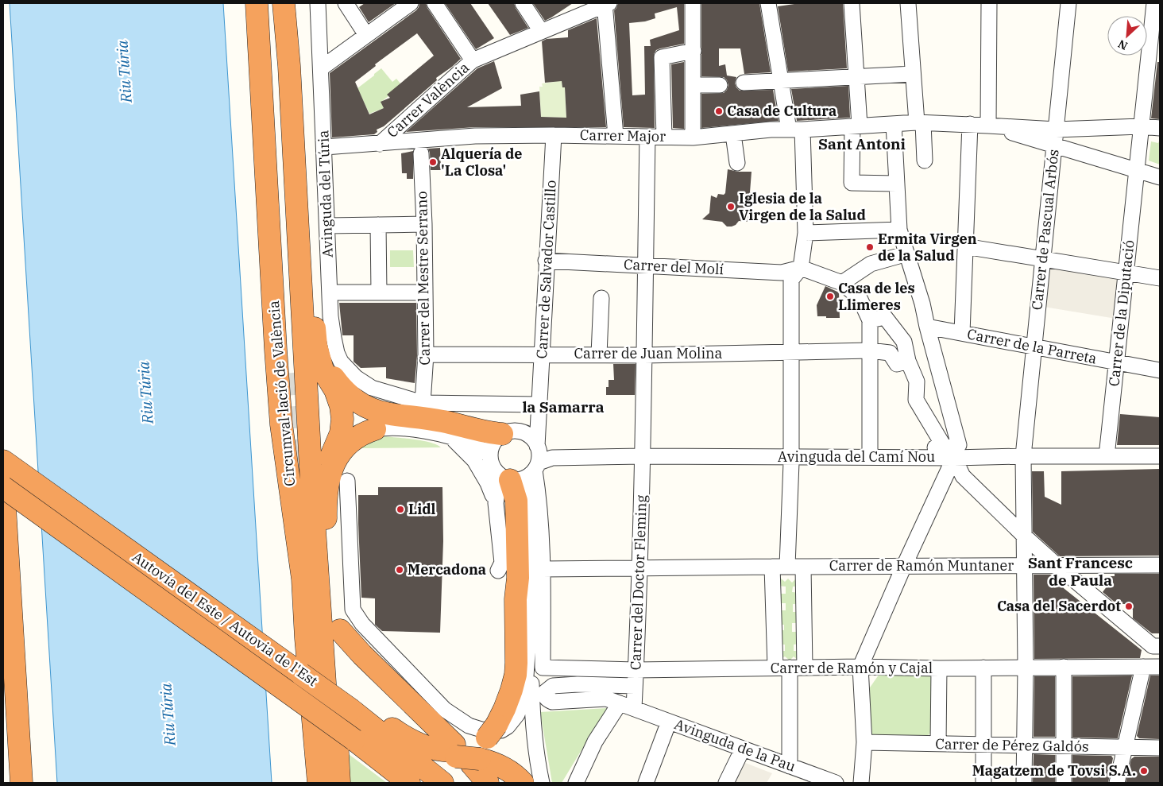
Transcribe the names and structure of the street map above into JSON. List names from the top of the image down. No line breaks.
{"streets":{"highway":["Circumval·lació de València","Autovía del Este / Autovia de l'Est"],"street":["Carrer València","Carrer Major","Avinguda del Túria","Carrer de Pascual Arbós","Carrer del Molí","Carrer de Salvador Castillo","Carrer del Mestre Serrano","Carrer de la Diputació","Carrer de la Parreta","Carrer de Juan Molina","Avinguda del Camí Nou","Carrer de Ramón Muntaner","Carrer del Doctor Fleming","Carrer de Ramón y Cajal","Avinguda de la Pau","Carrer de Pérez Galdós"]},"crossings":[["Carrer València","Carrer Major"],["Carrer Major","Avinguda del Túria"],["Carrer Major","Carrer de Salvador Castillo"],["Carrer Major","Carrer del Doctor Fleming"],["Avinguda del Túria","Carrer de Salvador Castillo"],["Avinguda del Túria","Carrer del Mestre Serrano"],["Carrer de Pascual Arbós","Carrer de la Parreta"],["Carrer de Pascual Arbós","Avinguda del Camí Nou"],["Carrer de Pascual Arbós","Carrer de Ramón Muntaner"],["Carrer de Pascual Arbós","Carrer de Ramón y Cajal"],["Carrer de Pascual Arbós","Carrer de Pérez Galdós"],["Carrer del Molí","Carrer de Salvador Castillo"],["Carrer del Molí","Carrer del Doctor Fleming"],["Carrer de Salvador Castillo","Carrer de Juan Molina"],["Carrer de Salvador Castillo","Avinguda del Camí Nou"],["Carrer del Mestre Serrano","Carrer de Juan Molina"],["Carrer de la Diputació","Carrer de la Parreta"],["Carrer de la Diputació","Avinguda del Camí Nou"],["Carrer de Juan Molina","Carrer del Doctor Fleming"],["Avinguda del Camí Nou","Carrer del Doctor Fleming"],["Carrer del Doctor Fleming","Carrer de Ramón y Cajal"],["Carrer del Doctor Fleming","Avinguda de la Pau"]],"districts":["Sant Antoni","la Samarra","Sant Francesc de Paula"],"water":["Riu Túria"],"places":["Casa de Cultura","Alquería de 'La Closa'","Iglesia de la Virgen de la Salud","Ermita Virgen de la Salud","Casa de les Llimeres","Lidl","Mercadona","Casa del Sacerdot","Magatzem de Tovsi S.A."],"north":"bottom left"}
